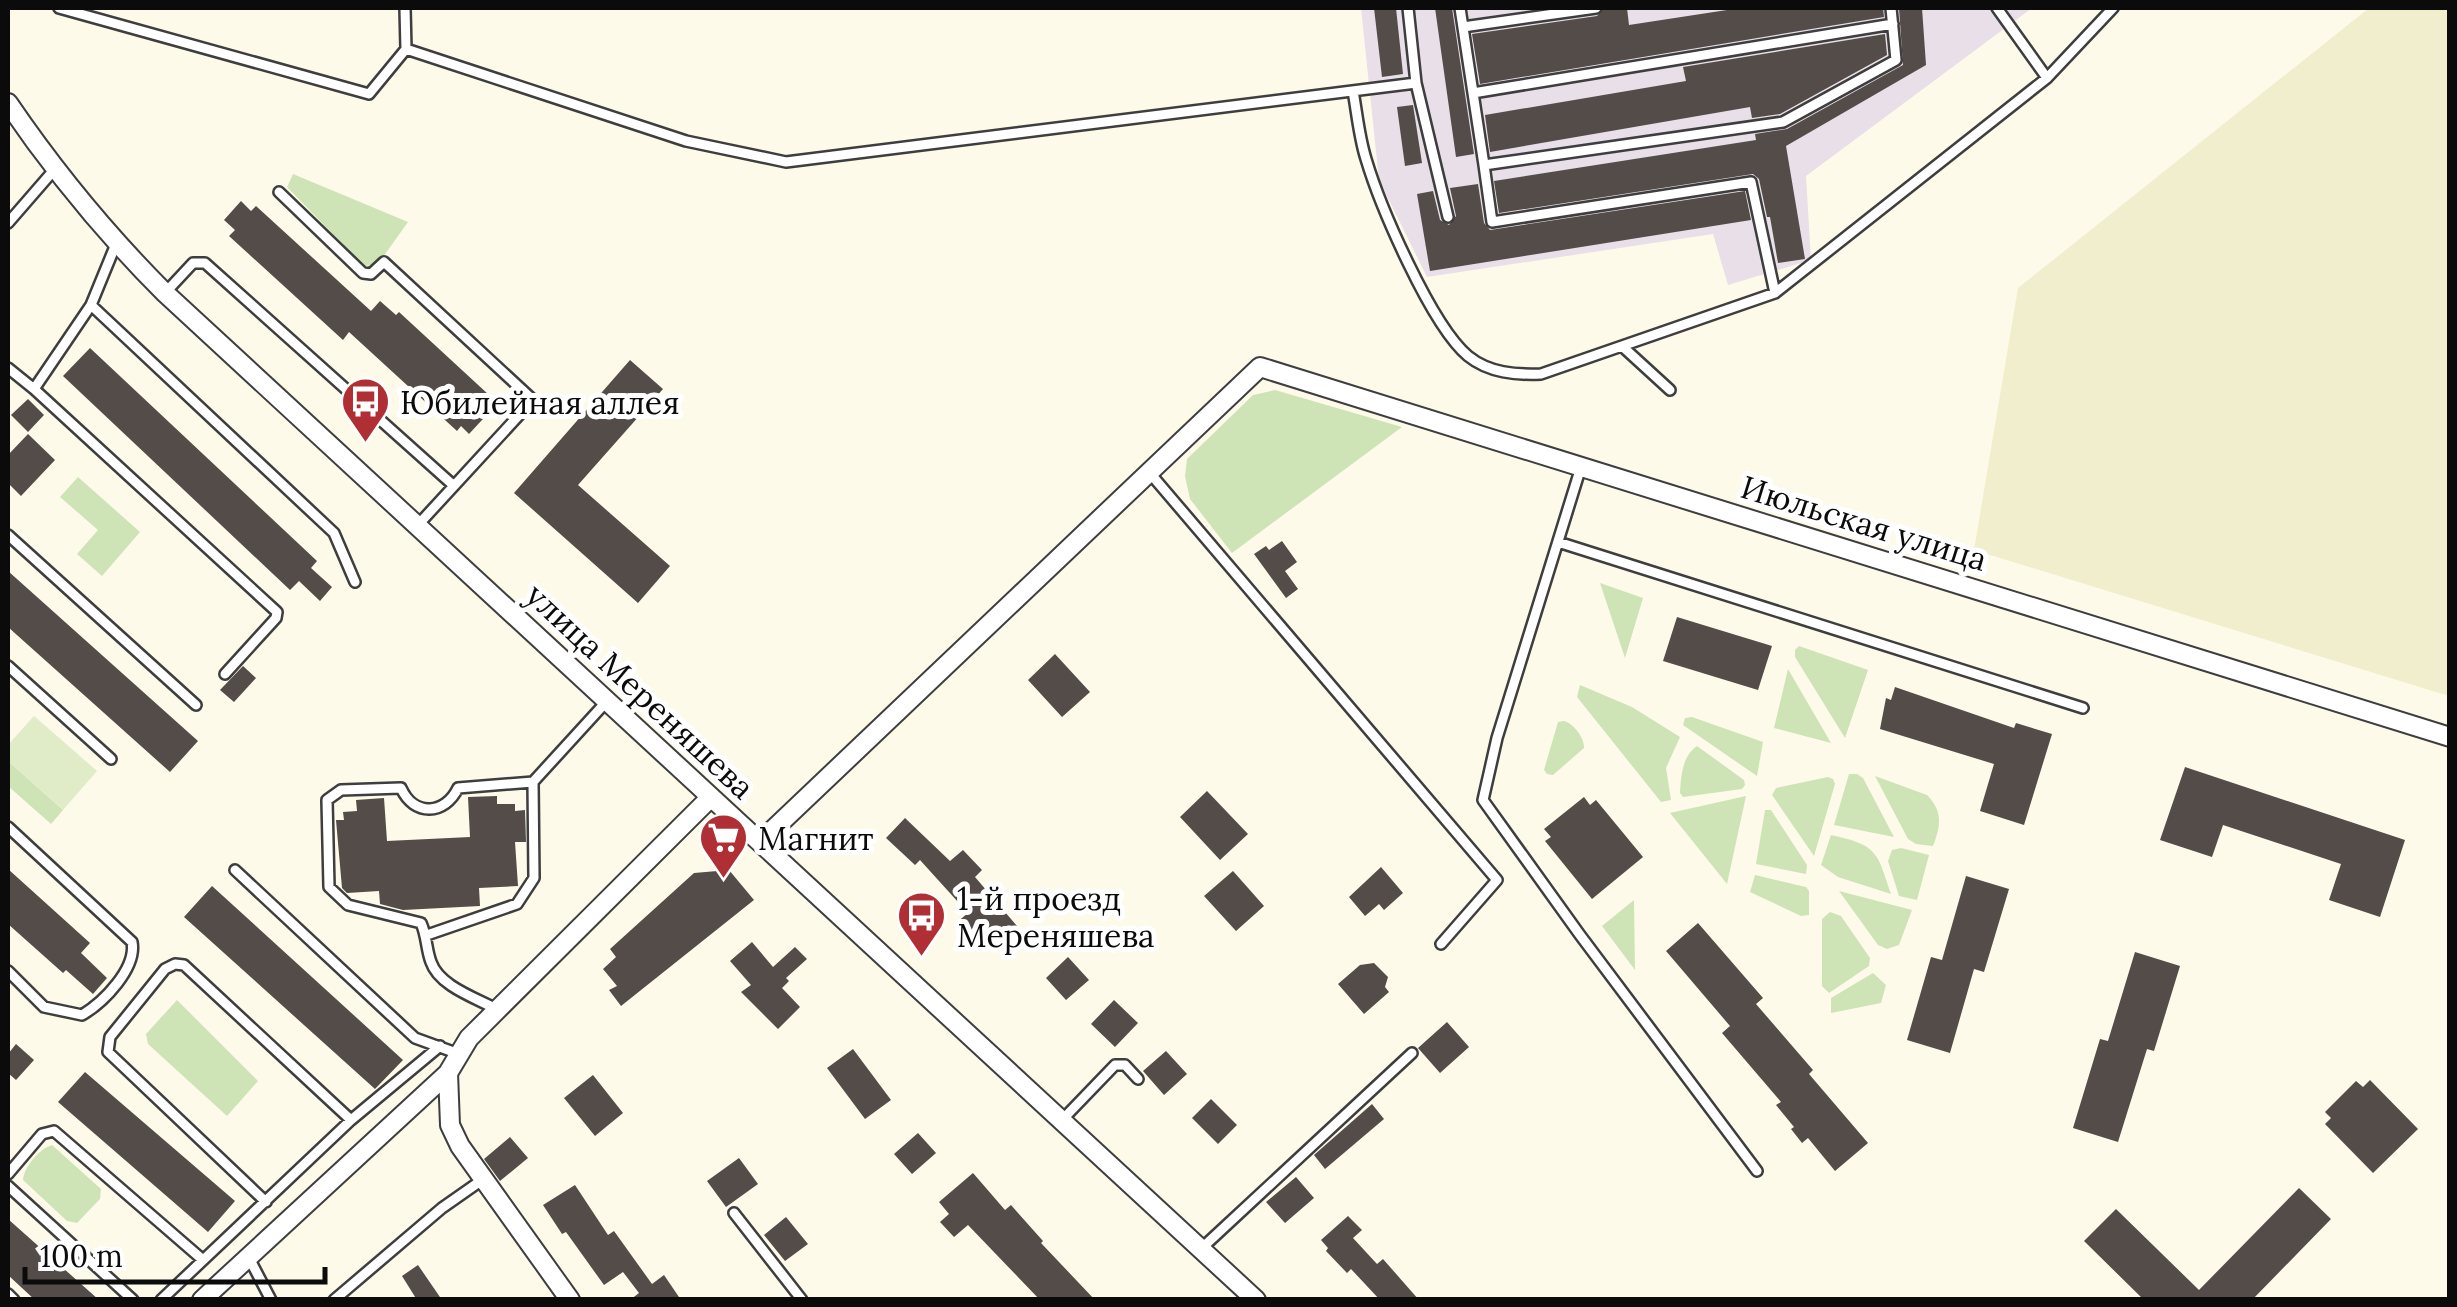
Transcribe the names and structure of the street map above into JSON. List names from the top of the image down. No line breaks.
{"streets":{"street":["Июльская улица","улица Мереняшева"]},"places":{"bus stop":["Юбилейная аллея","1-й проезд Мереняшева"],"supermarket":["Магнит"]},"scale_bar":"100 m"}
